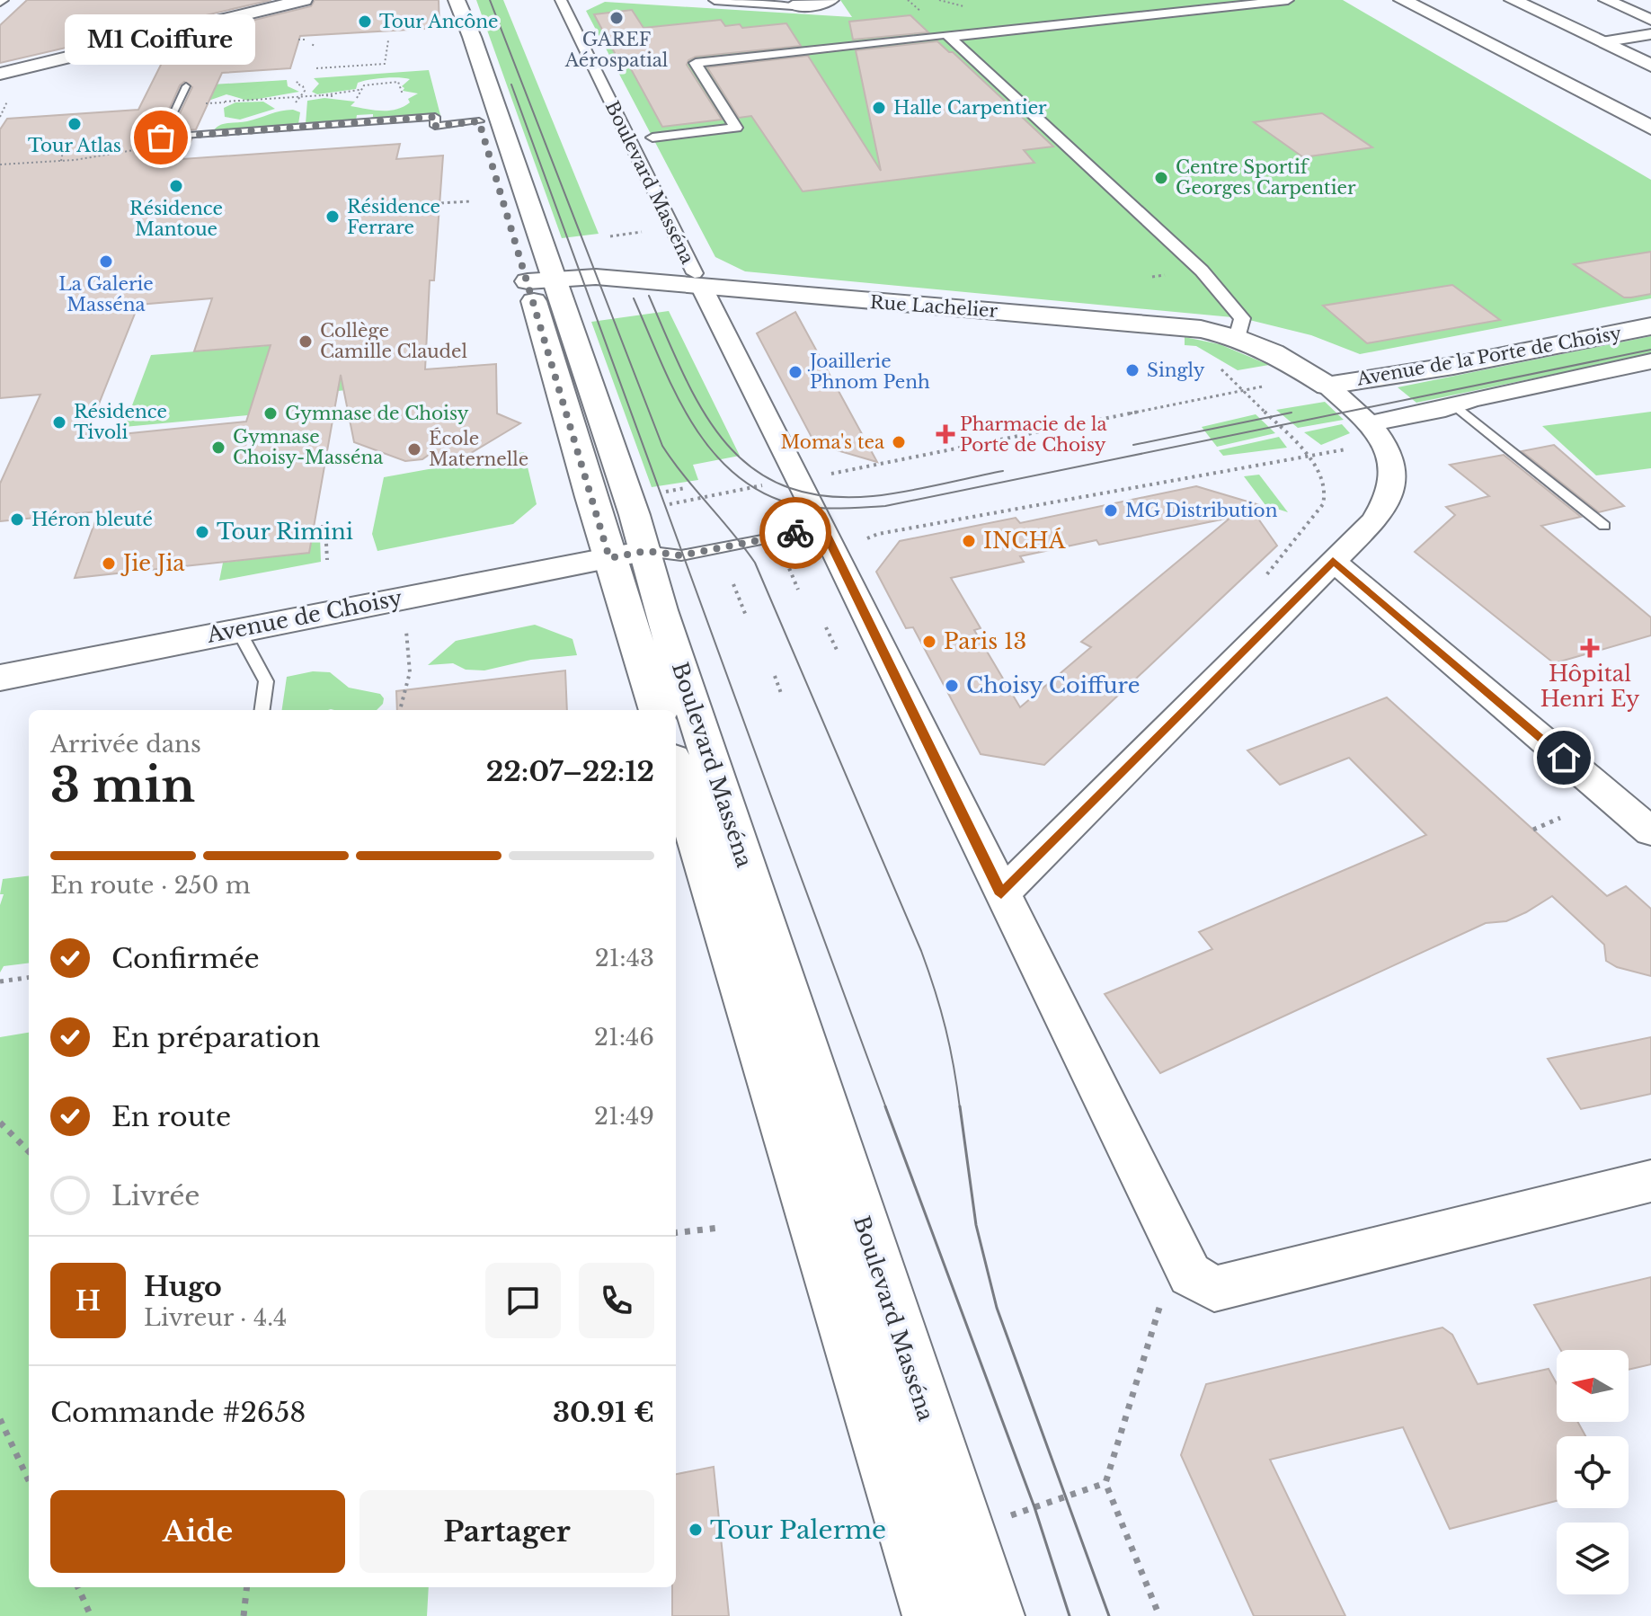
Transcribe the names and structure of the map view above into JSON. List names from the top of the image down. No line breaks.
{"streets":{"main road":["Boulevard Masséna","Rue Lachelier","Avenue de la Porte de Choisy","Avenue de Choisy"]},"crossings":[["Boulevard Masséna","Rue Lachelier"],["Boulevard Masséna","Avenue de Choisy"],["Rue Lachelier","Avenue de la Porte de Choisy"]],"places":{"other":["GAREF Aérospatial","Tour Ancône","Halle Carpentier","Tour Atlas","M1 Coiffure","Centre Sportif Georges Carpentier","Résidence Mantoue","Résidence Ferrare","La Galerie Masséna","Collège Camille Claudel","Singly","Joaillerie Phnom Penh","Gymnase de Choisy","Résidence Tivoli","Moma's tea","Gymnase Choisy-Masséna","École Maternelle","MG Distribution","Héron bleuté","Tour Rimini","INCHÁ","Jie Jia","Paris 13","Choisy Coiffure","Tour Palerme"],"health":["Pharmacie de la Porte de Choisy","Hôpital Henri Ey"]},"north":"left","page":{"bubble":"M1 Coiffure","heading":["3 min","Arrivée dans","22:07–22:12"],"panel":["Hugo","Livreur · 4.4","Commande #2658","30.91 €"],"bar":"En route · 250 m","list":[["Confirmée","21:43"],["En préparation","21:46"],["En route","21:49"],"Livrée"],"round":"H","buttons":["Aide","Partager"]}}
